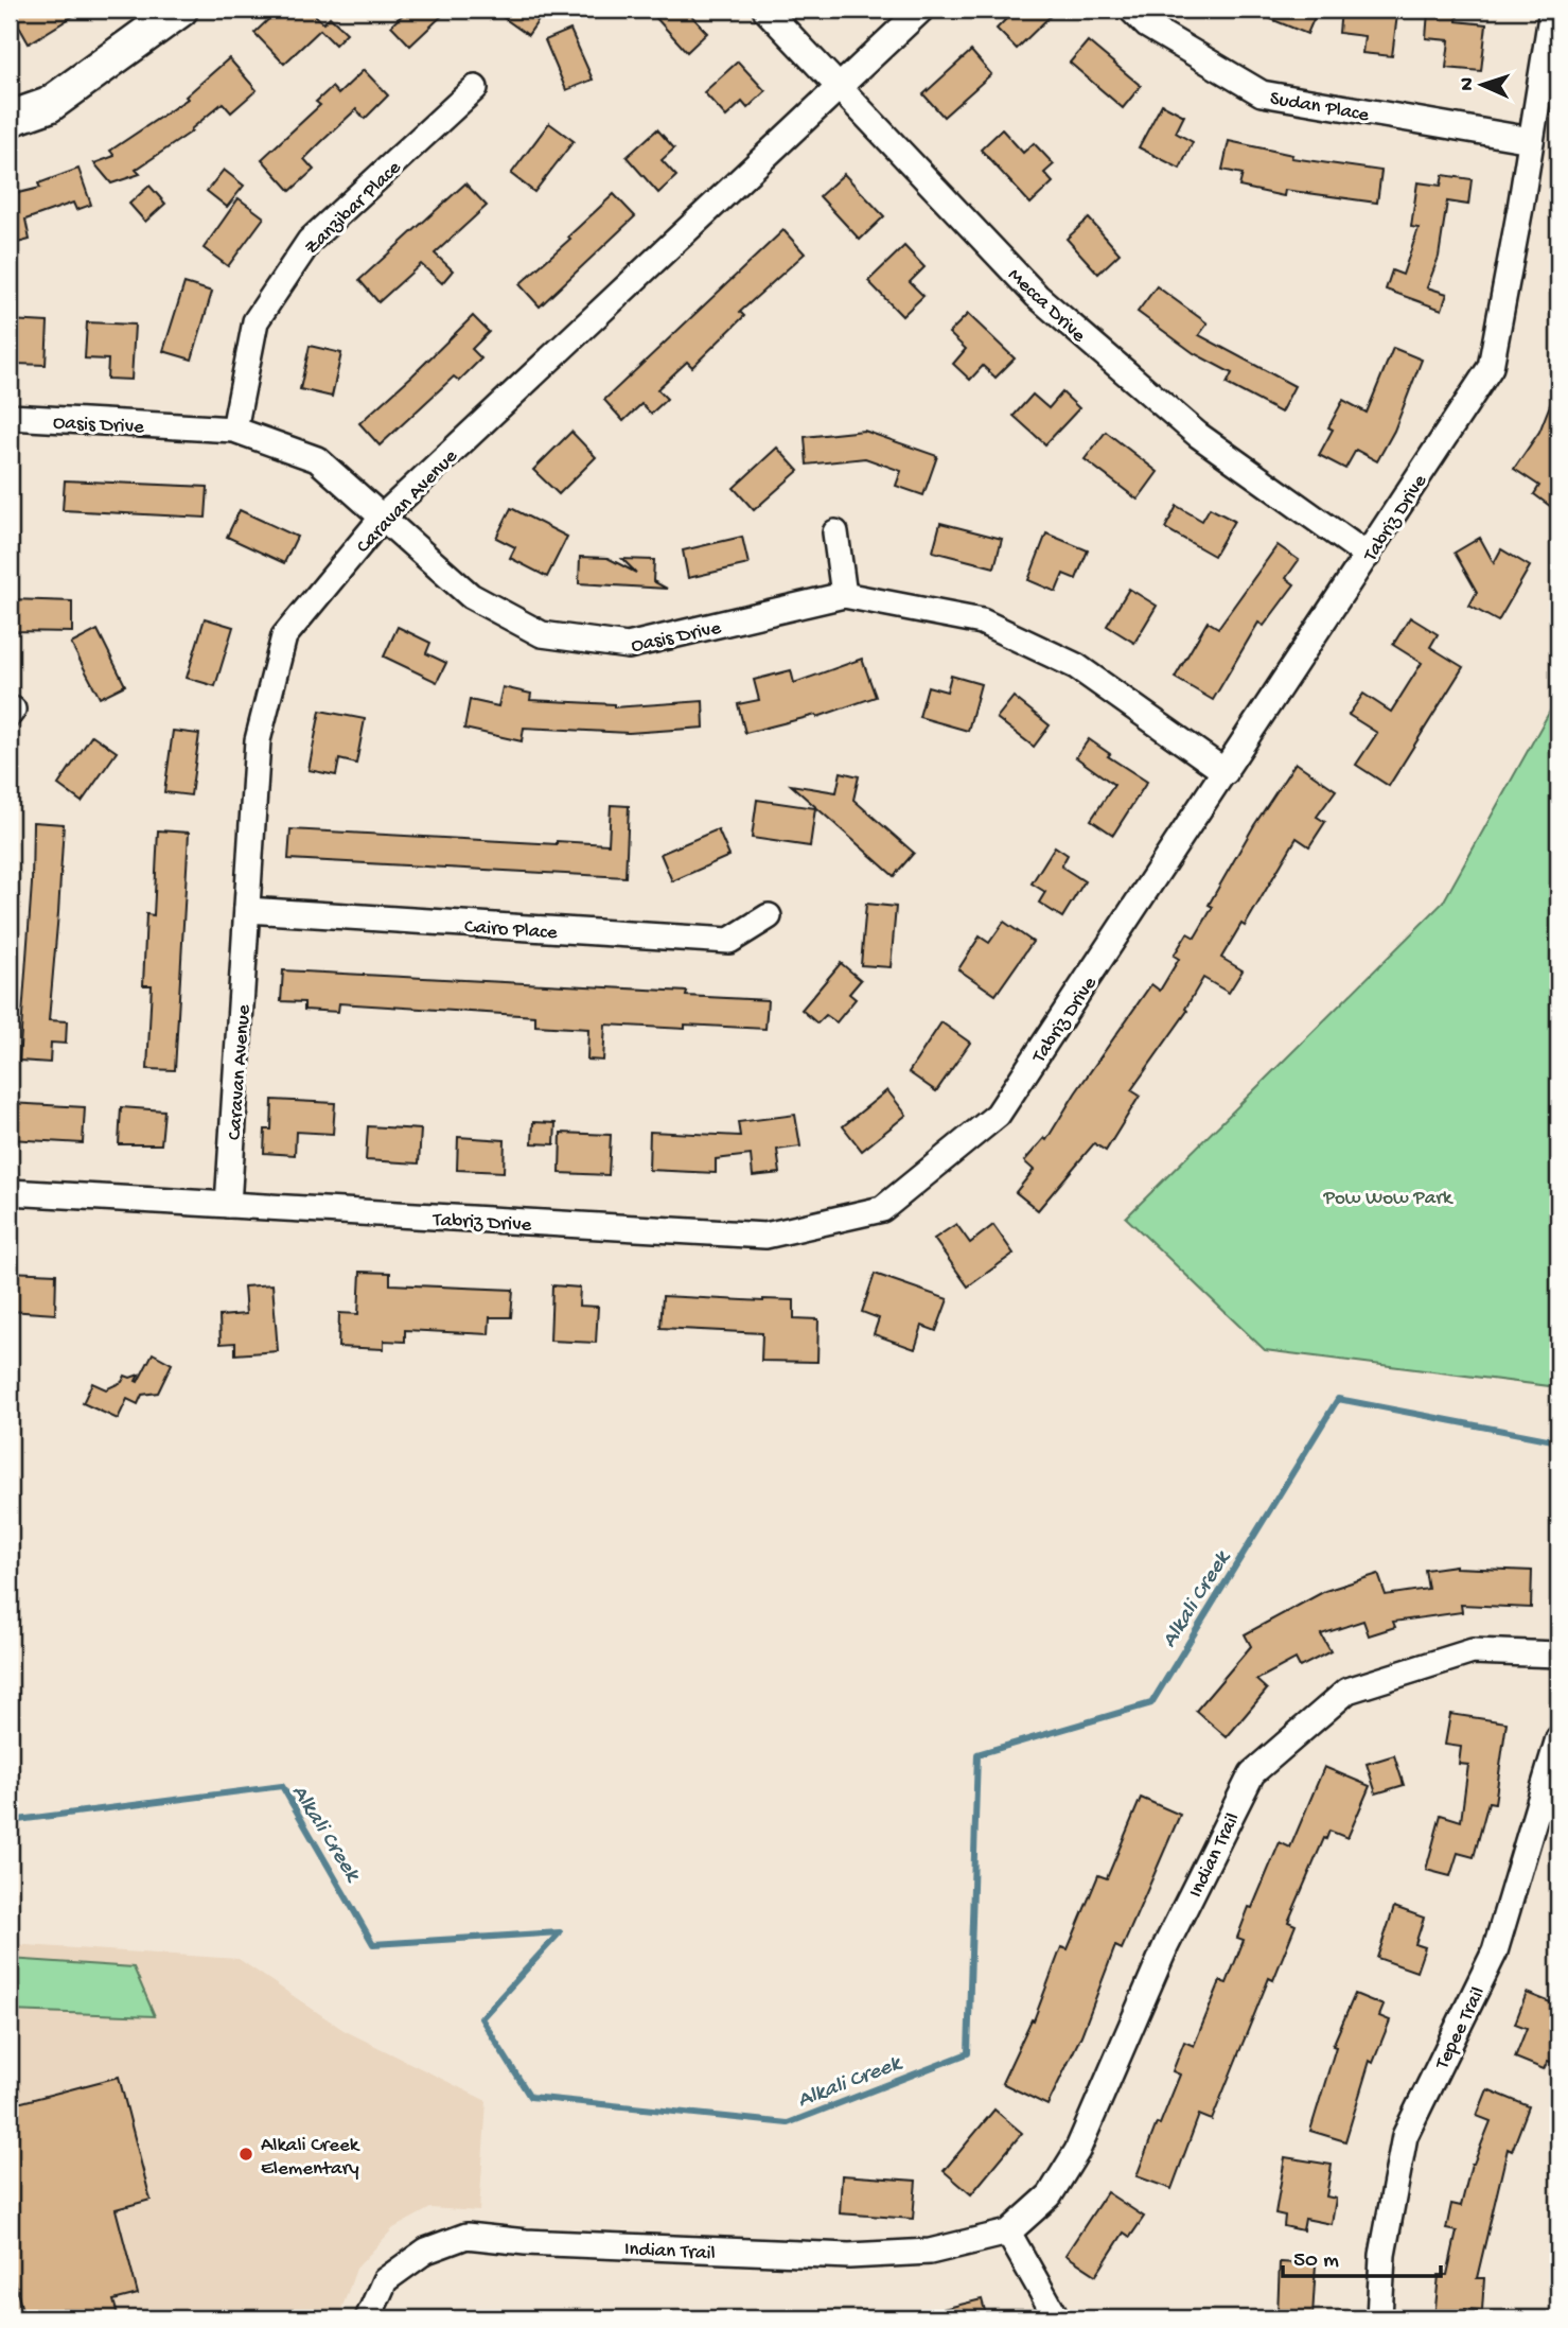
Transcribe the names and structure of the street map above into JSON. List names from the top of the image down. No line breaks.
{"streets":{"street":["Sudan Place","Zanzibar Place","Mecca Drive","Oasis Drive","Caravan Avenue","Tabriz Drive","Cairo Place","Indian Trail","Tepee Trail"]},"crossings":[["Sudan Place","Tabriz Drive"],["Zanzibar Place","Oasis Drive"],["Mecca Drive","Caravan Avenue"],["Mecca Drive","Tabriz Drive"],["Oasis Drive","Caravan Avenue"],["Oasis Drive","Tabriz Drive"],["Caravan Avenue","Tabriz Drive"],["Caravan Avenue","Cairo Place"]],"water":["Alkali Creek"],"parks":["Pow Wow Park"],"places":["Alkali Creek Elementary"],"scale_bar":"50 m","north":"left"}
